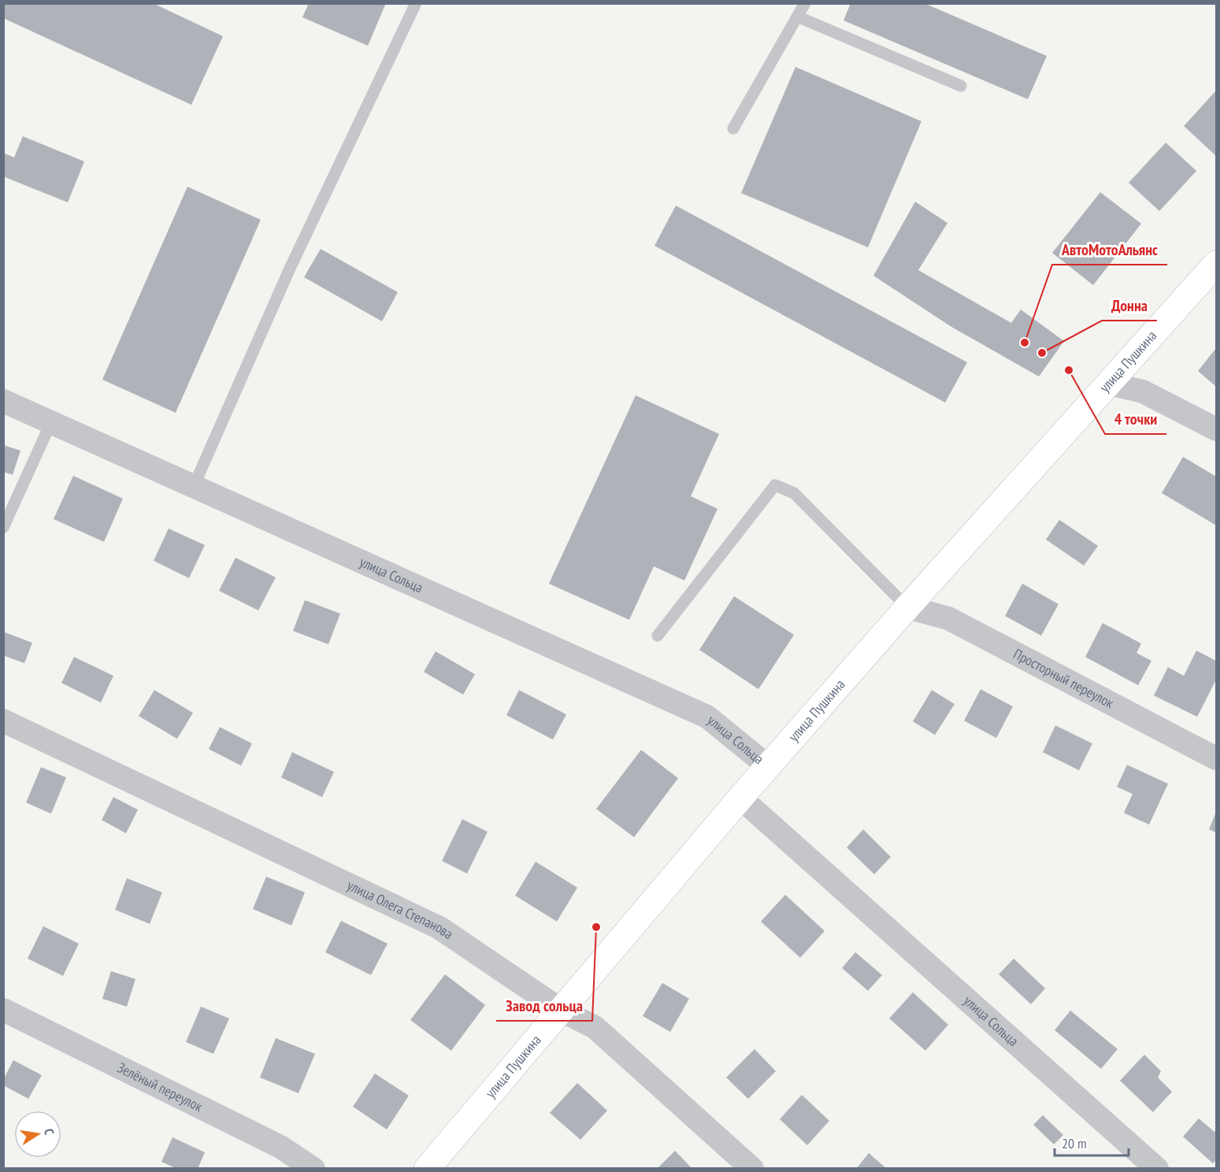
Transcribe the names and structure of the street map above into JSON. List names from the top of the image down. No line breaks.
{"streets":{"street":["улица Пушкина","улица Сольца","Просторный переулок","улица Олега Степанова","Зелёный переулок"]},"crossings":[["улица Пушкина","улица Сольца"],["улица Пушкина","Просторный переулок"],["улица Пушкина","улица Олега Степанова"]],"places":["АвтоМотоАльянс","Донна","4 точки","Завод сольца"],"scale_bar":"20 m","north":"right"}
